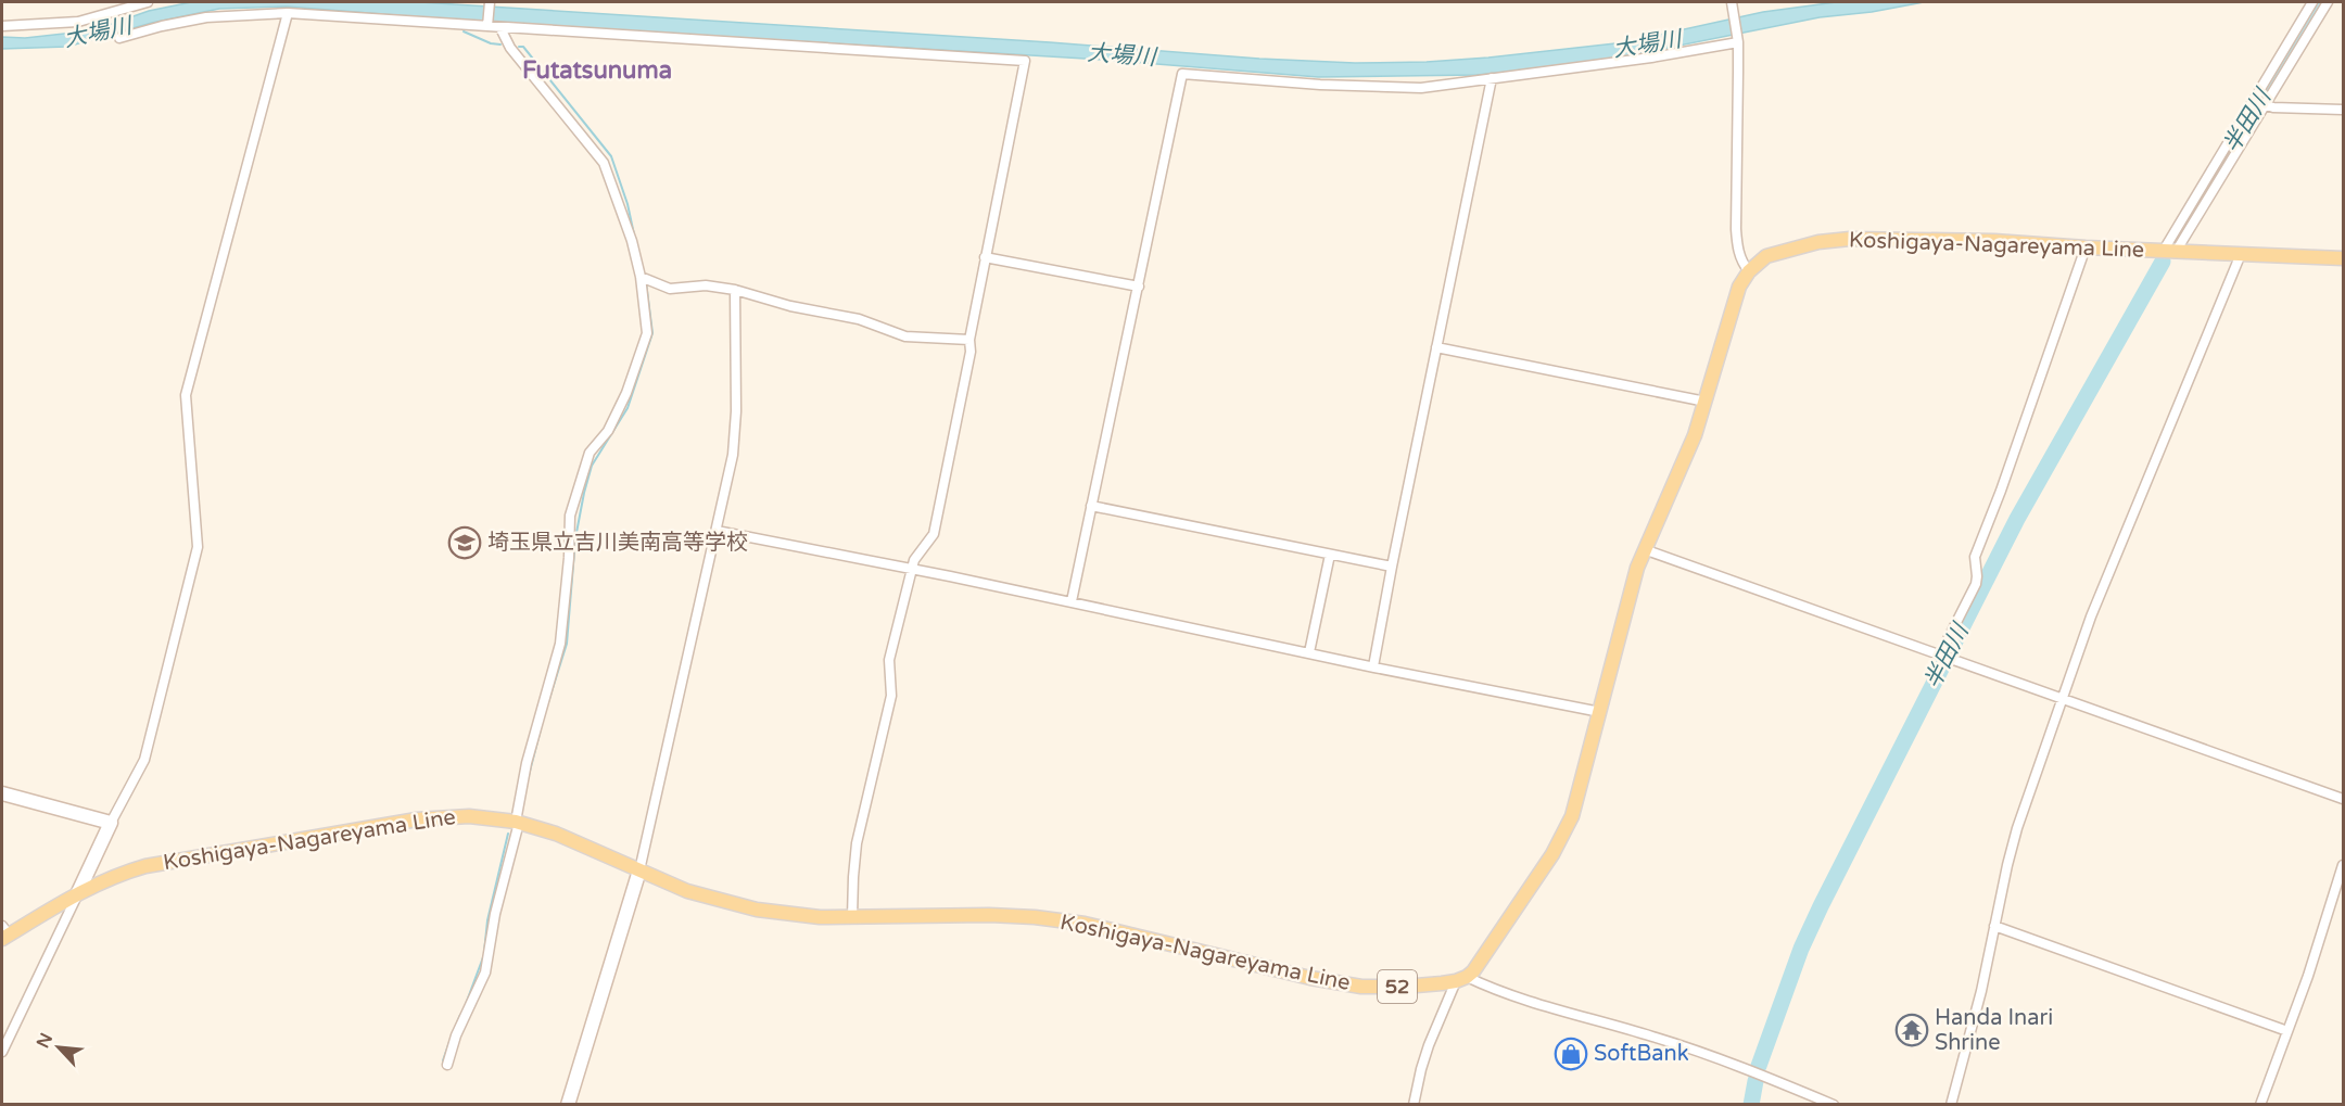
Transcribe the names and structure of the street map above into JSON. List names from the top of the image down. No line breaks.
{"streets":{"main road":["Koshigaya-Nagareyama Line","52"]},"districts":["Futatsunuma"],"water":["大場川","半田川"],"places":{"school or university":["埼玉県立吉川美南高等学校"],"temple":["Handa Inari Shrine"],"shop":["SoftBank"]},"north":"top left"}
